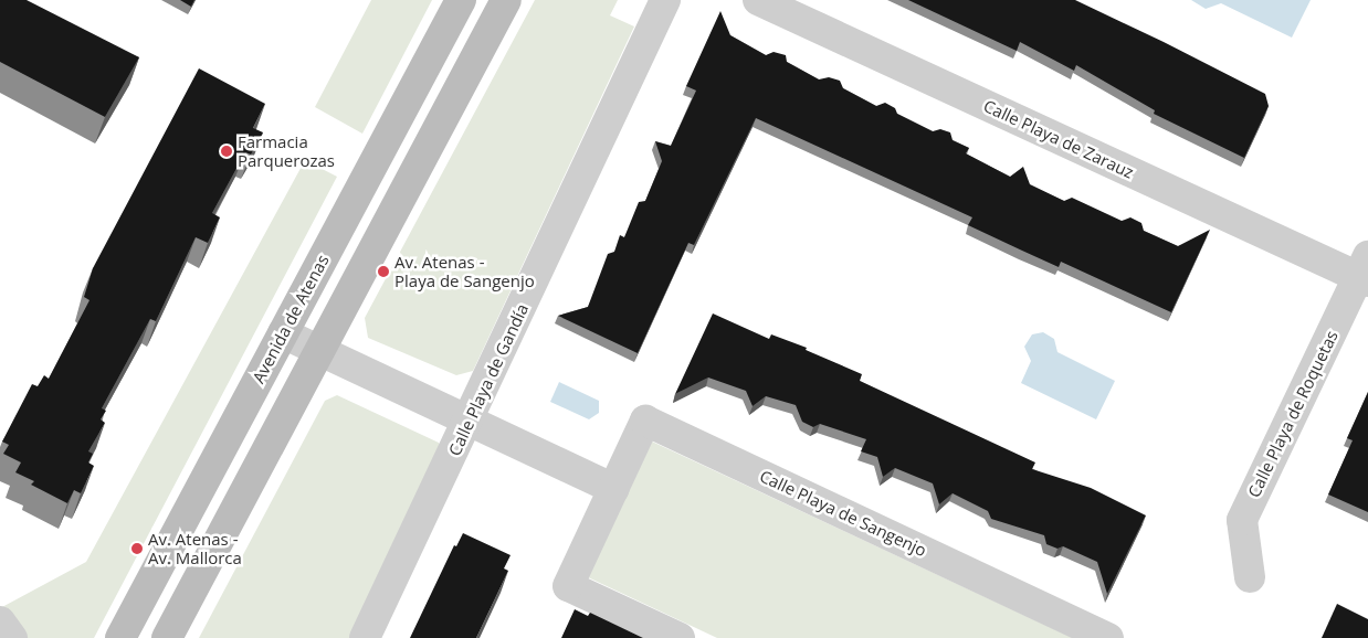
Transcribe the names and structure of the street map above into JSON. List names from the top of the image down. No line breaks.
{"streets":{"main road":["Avenida de Atenas"],"street":["Calle Playa de Zarauz","Calle Playa de Gandía","Calle Playa de Roquetas","Calle Playa de Sangenjo"]},"crossings":[["Calle Playa de Zarauz","Calle Playa de Roquetas"]],"places":["Farmacia Parquerozas","Av. Atenas - Playa de Sangenjo","Av. Atenas - Av. Mallorca"]}
